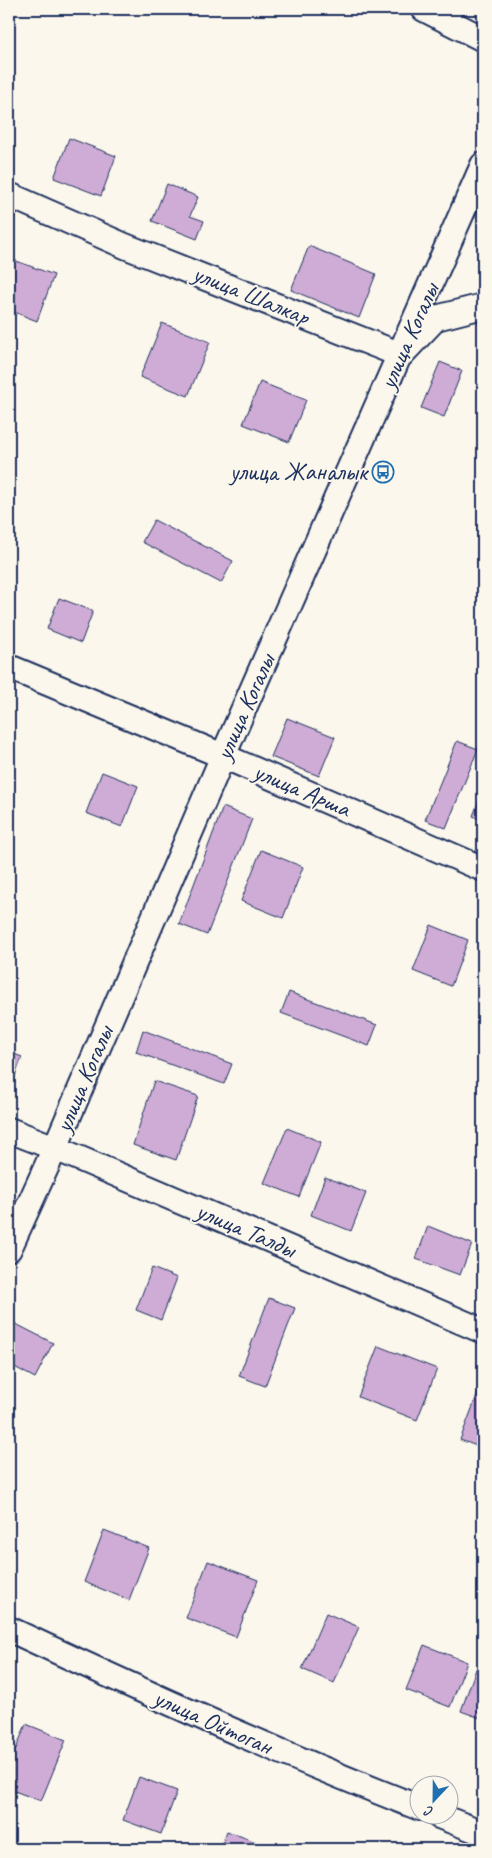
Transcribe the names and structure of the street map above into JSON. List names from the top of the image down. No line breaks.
{"streets":{"street":["улица Шалкар","улица Когалы","улица Арша","улица Талды","улица Ойтоган"]},"crossings":[["улица Шалкар","улица Когалы"],["улица Когалы","улица Арша"],["улица Когалы","улица Талды"]],"places":{"bus stop":["улица Жаналык"]},"north":"bottom"}
